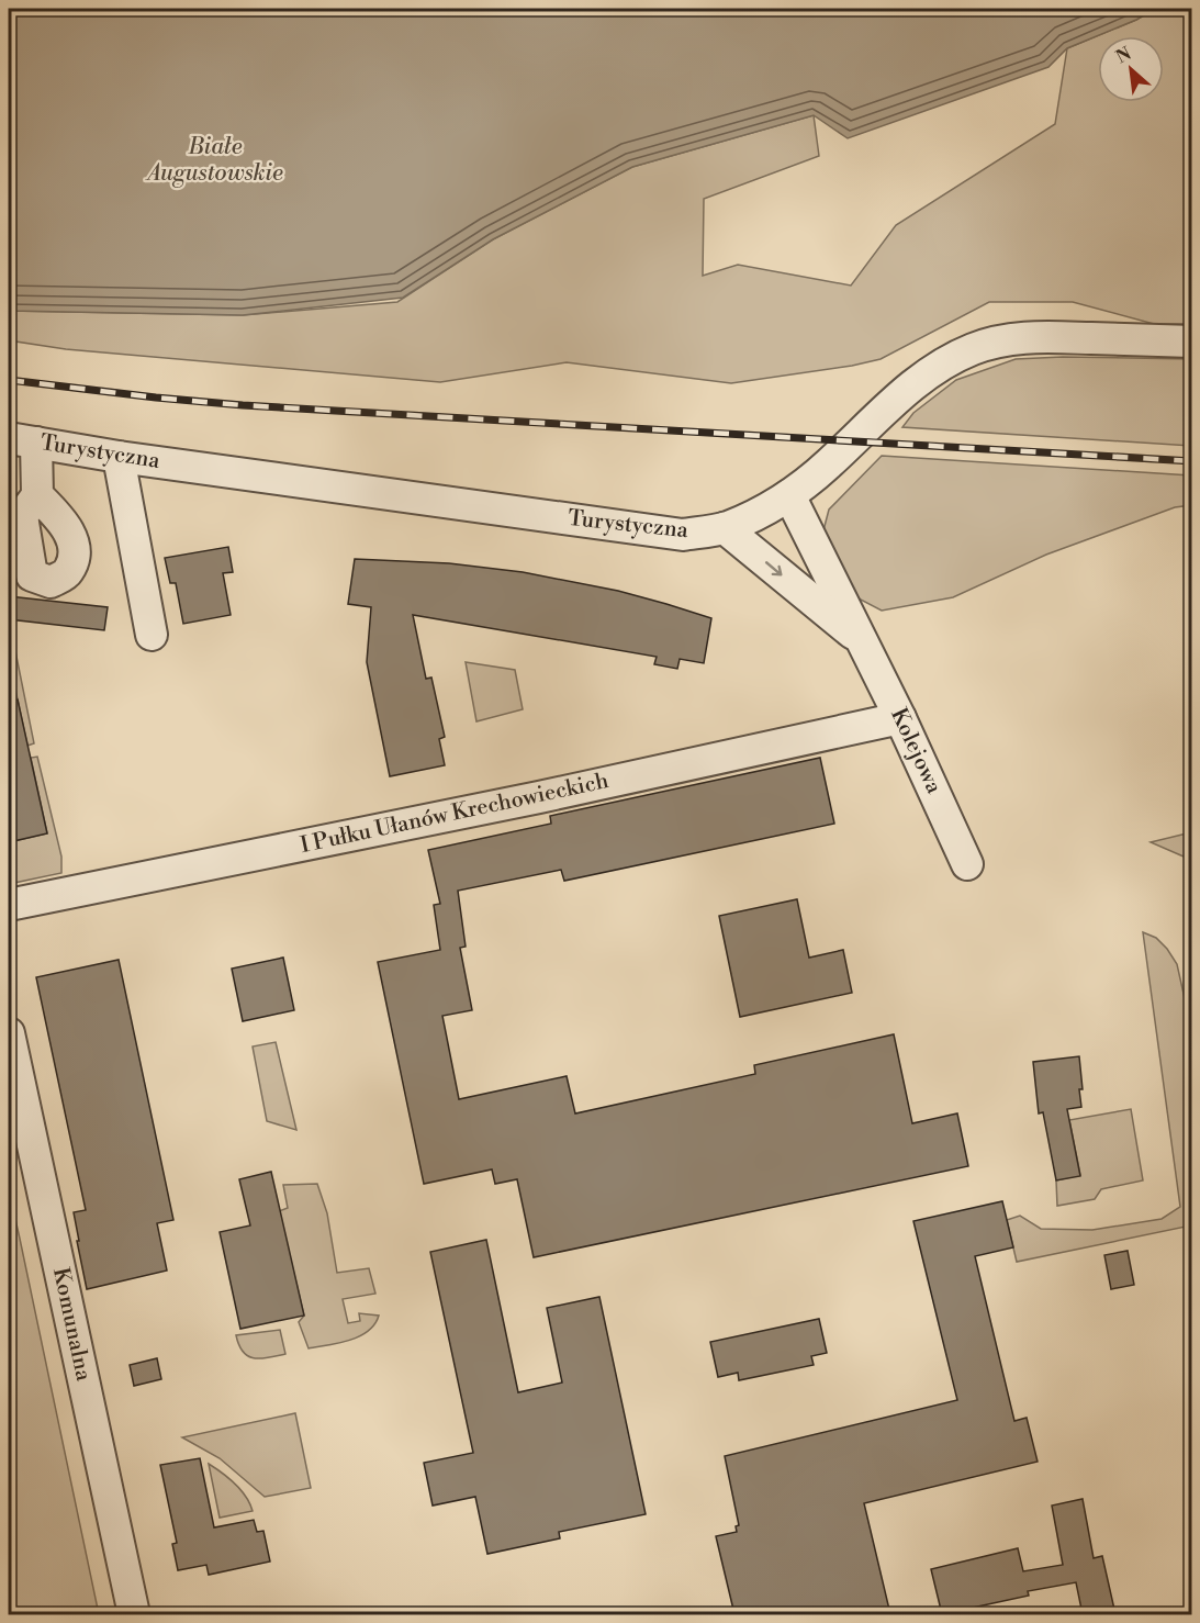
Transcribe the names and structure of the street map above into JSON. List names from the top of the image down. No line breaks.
{"streets":{"street":["Turystyczna","Kolejowa","I Pułku Ułanów Krechowieckich","Komunalna"]},"crossings":[["Turystyczna","Kolejowa"],["Kolejowa","I Pułku Ułanów Krechowieckich"]],"water":["Białe Augustowskie"],"north":"top left"}
